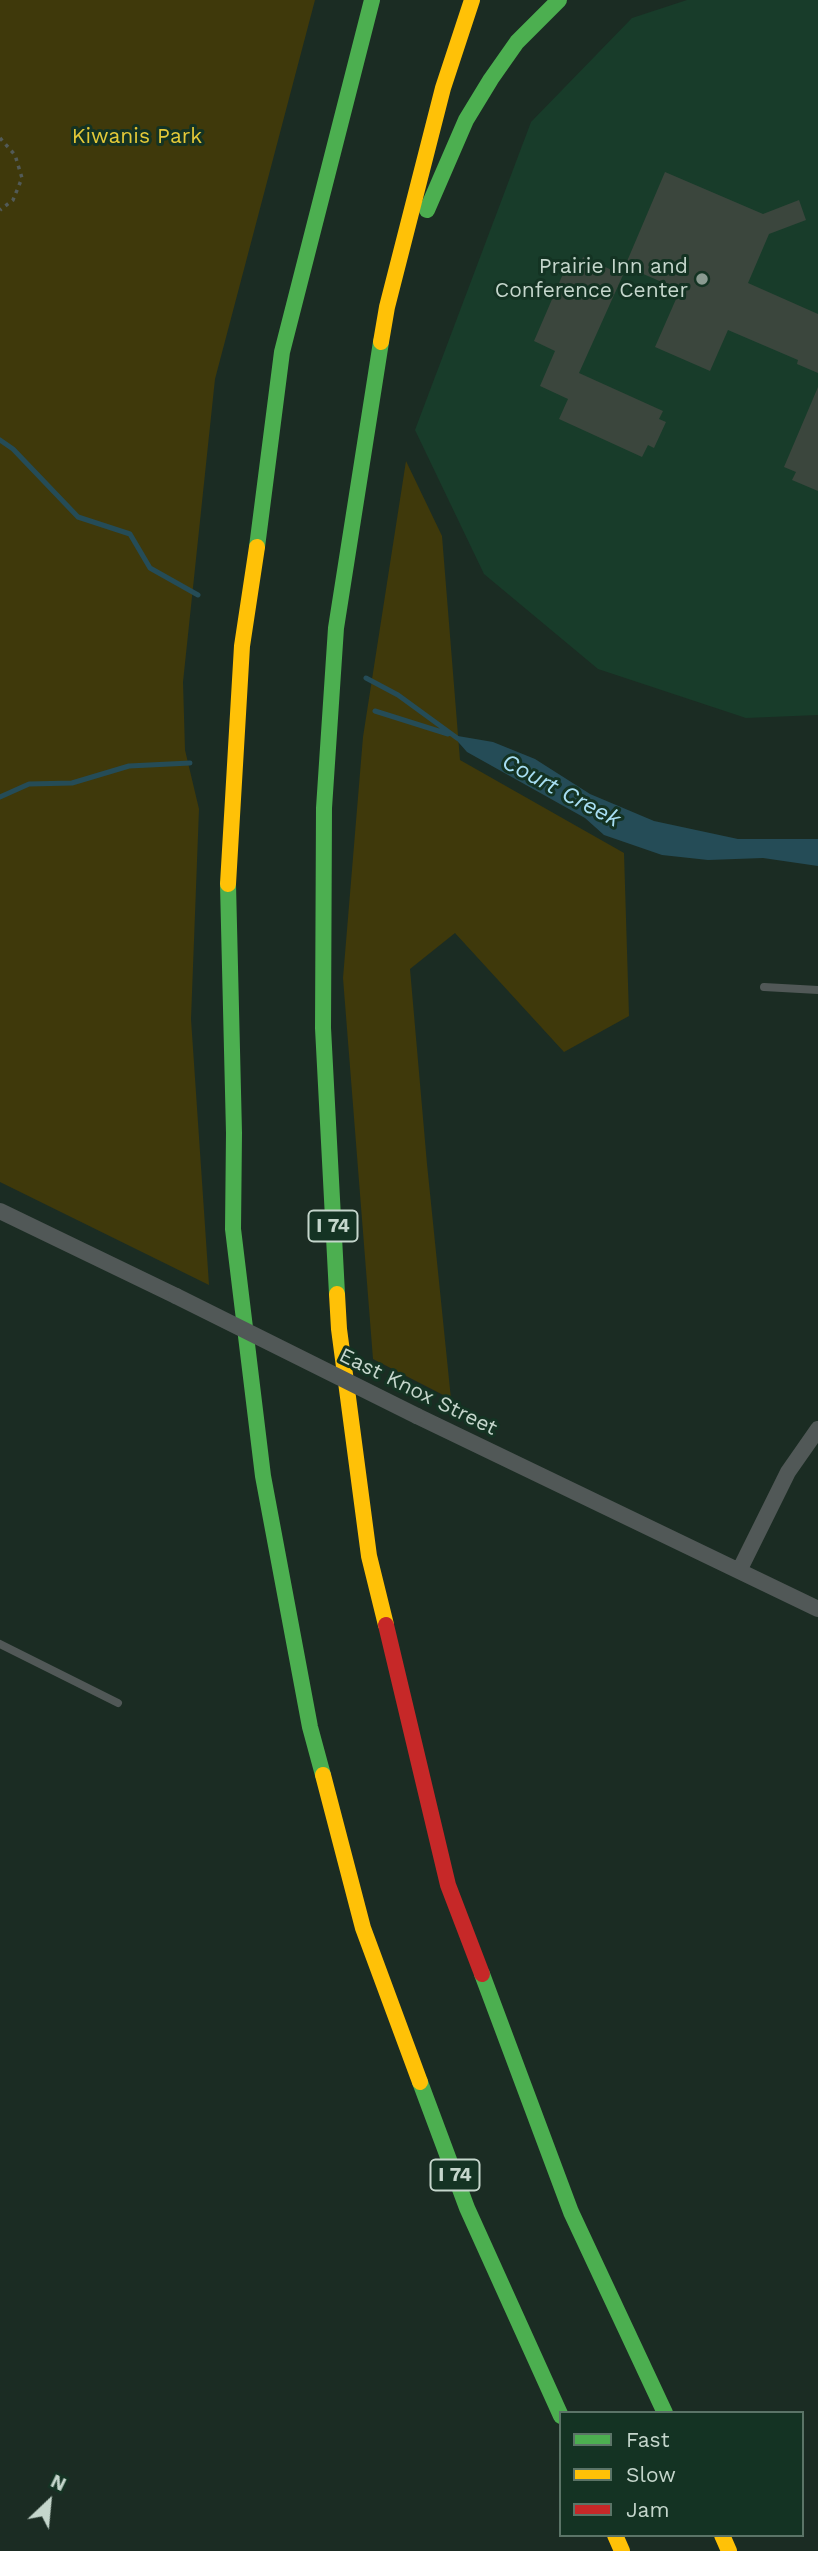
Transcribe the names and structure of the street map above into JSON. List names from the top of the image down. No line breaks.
{"streets":{"highway":["I 74"],"street":["East Knox Street"]},"water":["Court Creek"],"parks":["Kiwanis Park"],"places":["Prairie Inn and Conference Center"],"legend":["Fast","Slow","Jam"],"north":"top right"}
